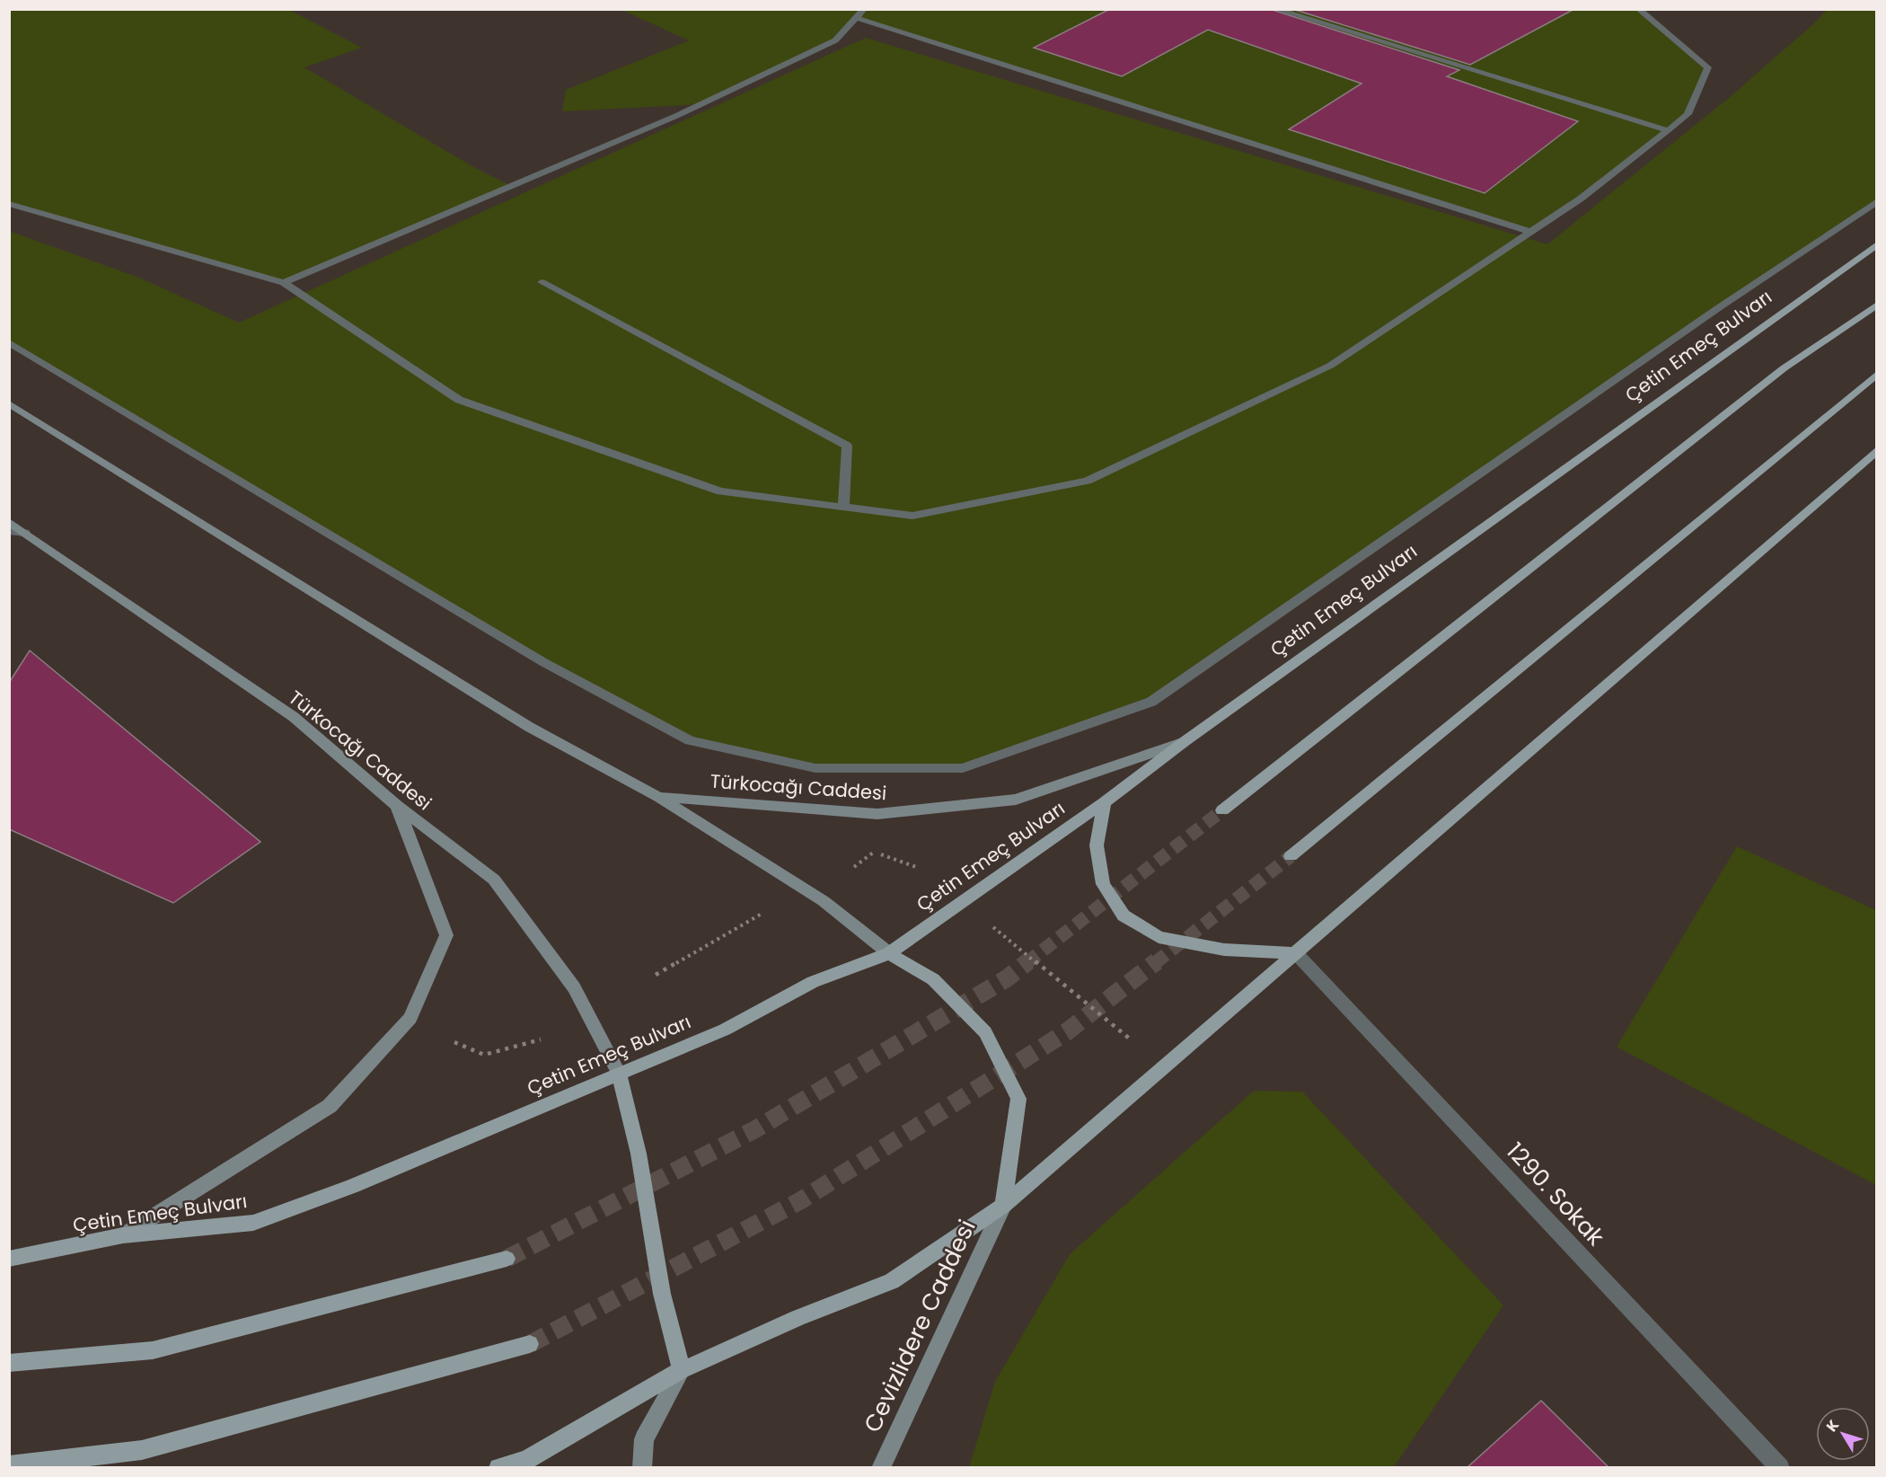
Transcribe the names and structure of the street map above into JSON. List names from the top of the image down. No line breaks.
{"streets":{"main road":["Çetin Emeç Bulvarı","Türkocağı Caddesi","Cevizlidere Caddesi"],"street":["1290. Sokak"]},"crossings":[["Çetin Emeç Bulvarı","Türkocağı Caddesi"]],"north":"top left"}
